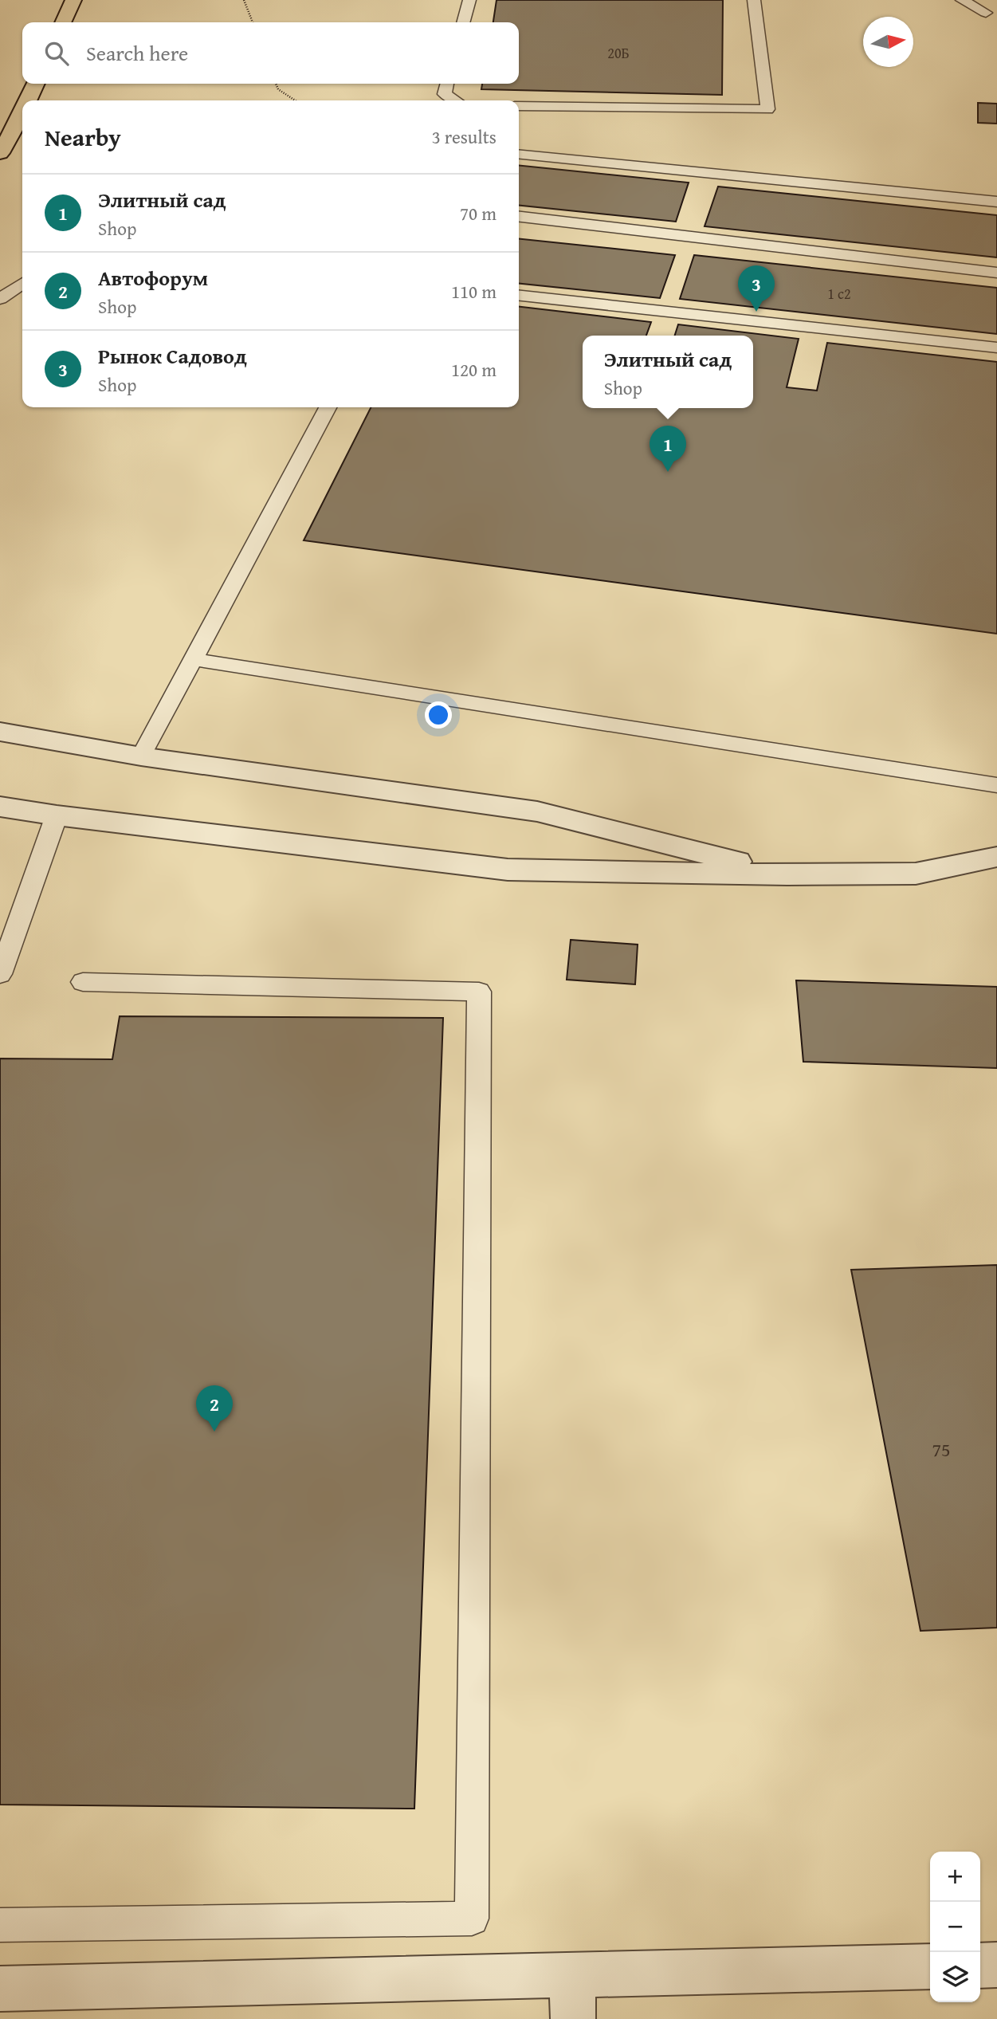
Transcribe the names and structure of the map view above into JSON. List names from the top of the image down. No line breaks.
{"house_numbers":["20Б","1 с2","75"],"north":"right","page":{"search":"Search here","heading":["Nearby","3 results"],"list":[{"mark":"1","name":"Элитный сад","note":"Shop","value":"70 m"},{"mark":"2","name":"Автофорум","note":"Shop","value":"110 m"},{"mark":"3","name":"Рынок Садовод","note":"Shop","value":"120 m"}],"pins":["3","1","2"],"popup":["Элитный сад","Shop"],"map_buttons":["+","−"]}}
